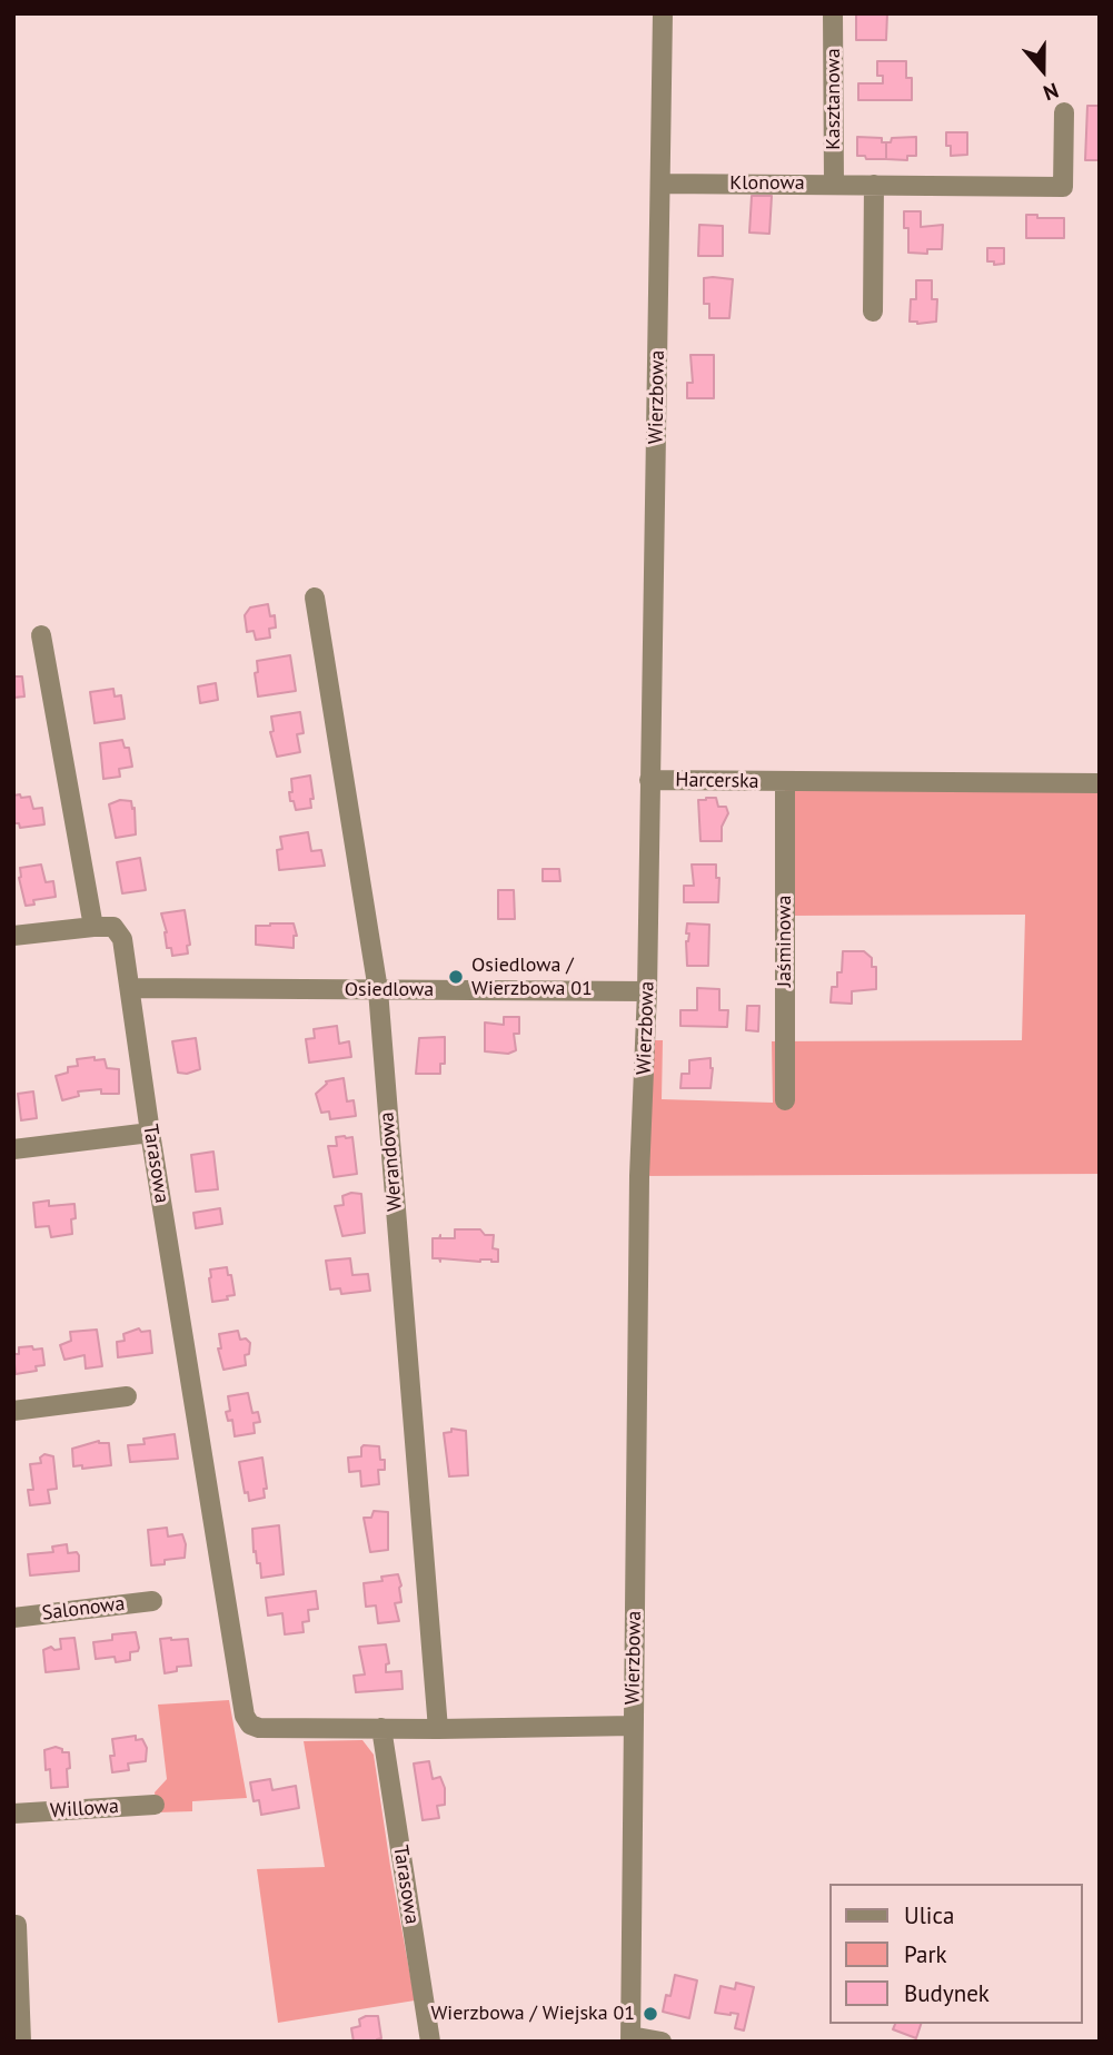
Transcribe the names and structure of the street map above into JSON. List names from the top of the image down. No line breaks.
{"streets":{"street":["Kasztanowa","Klonowa","Wierzbowa","Harcerska","Jaśminowa","Osiedlowa","Werandowa","Tarasowa","Salonowa","Willowa"]},"crossings":[["Kasztanowa","Klonowa"],["Klonowa","Wierzbowa"],["Wierzbowa","Harcerska"],["Wierzbowa","Osiedlowa"],["Harcerska","Jaśminowa"],["Osiedlowa","Werandowa"],["Osiedlowa","Tarasowa"]],"places":["Osiedlowa / Wierzbowa 01","Wierzbowa / Wiejska 01"],"legend":["Ulica","Park","Budynek"],"north":"bottom"}
